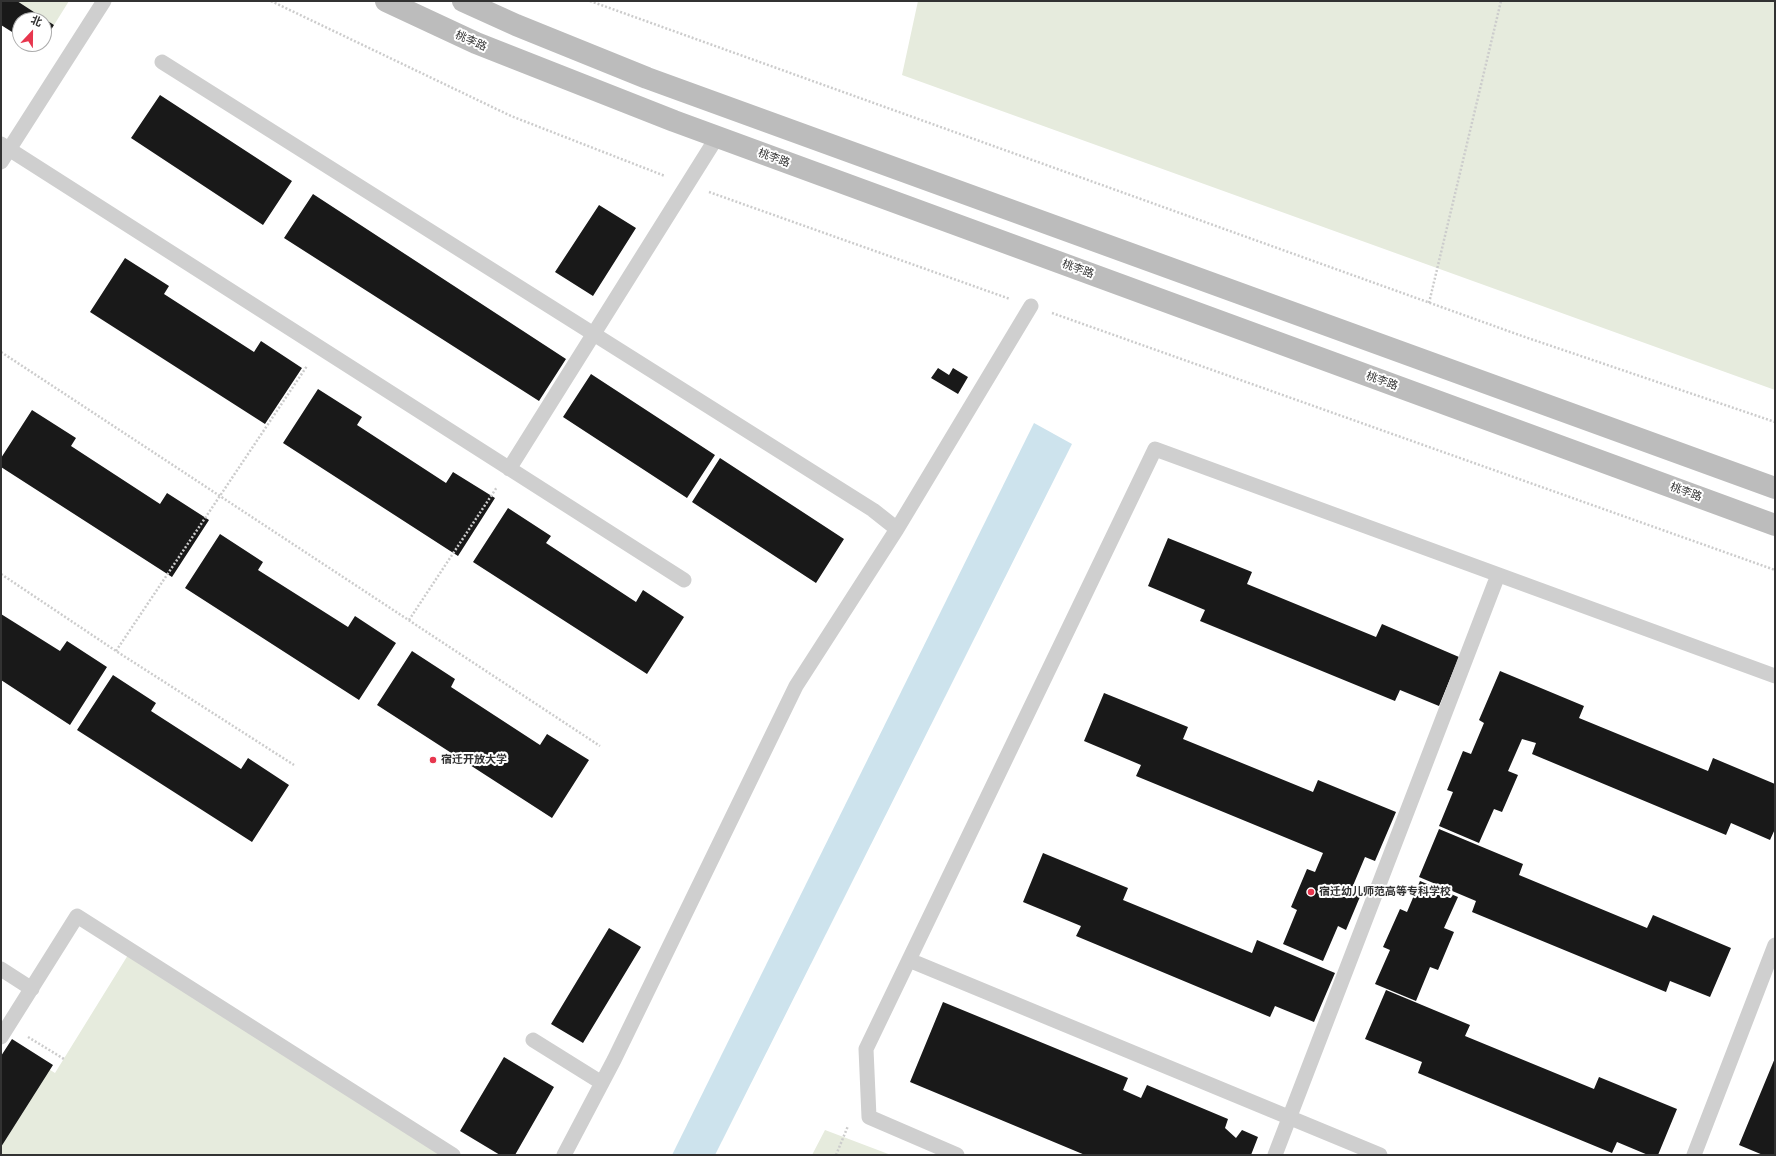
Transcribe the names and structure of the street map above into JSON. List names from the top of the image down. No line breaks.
{"streets":{"main road":["桃李路"]},"places":["宿迁开放大学","宿迁幼儿师范高等专科学校"],"north":"top"}
